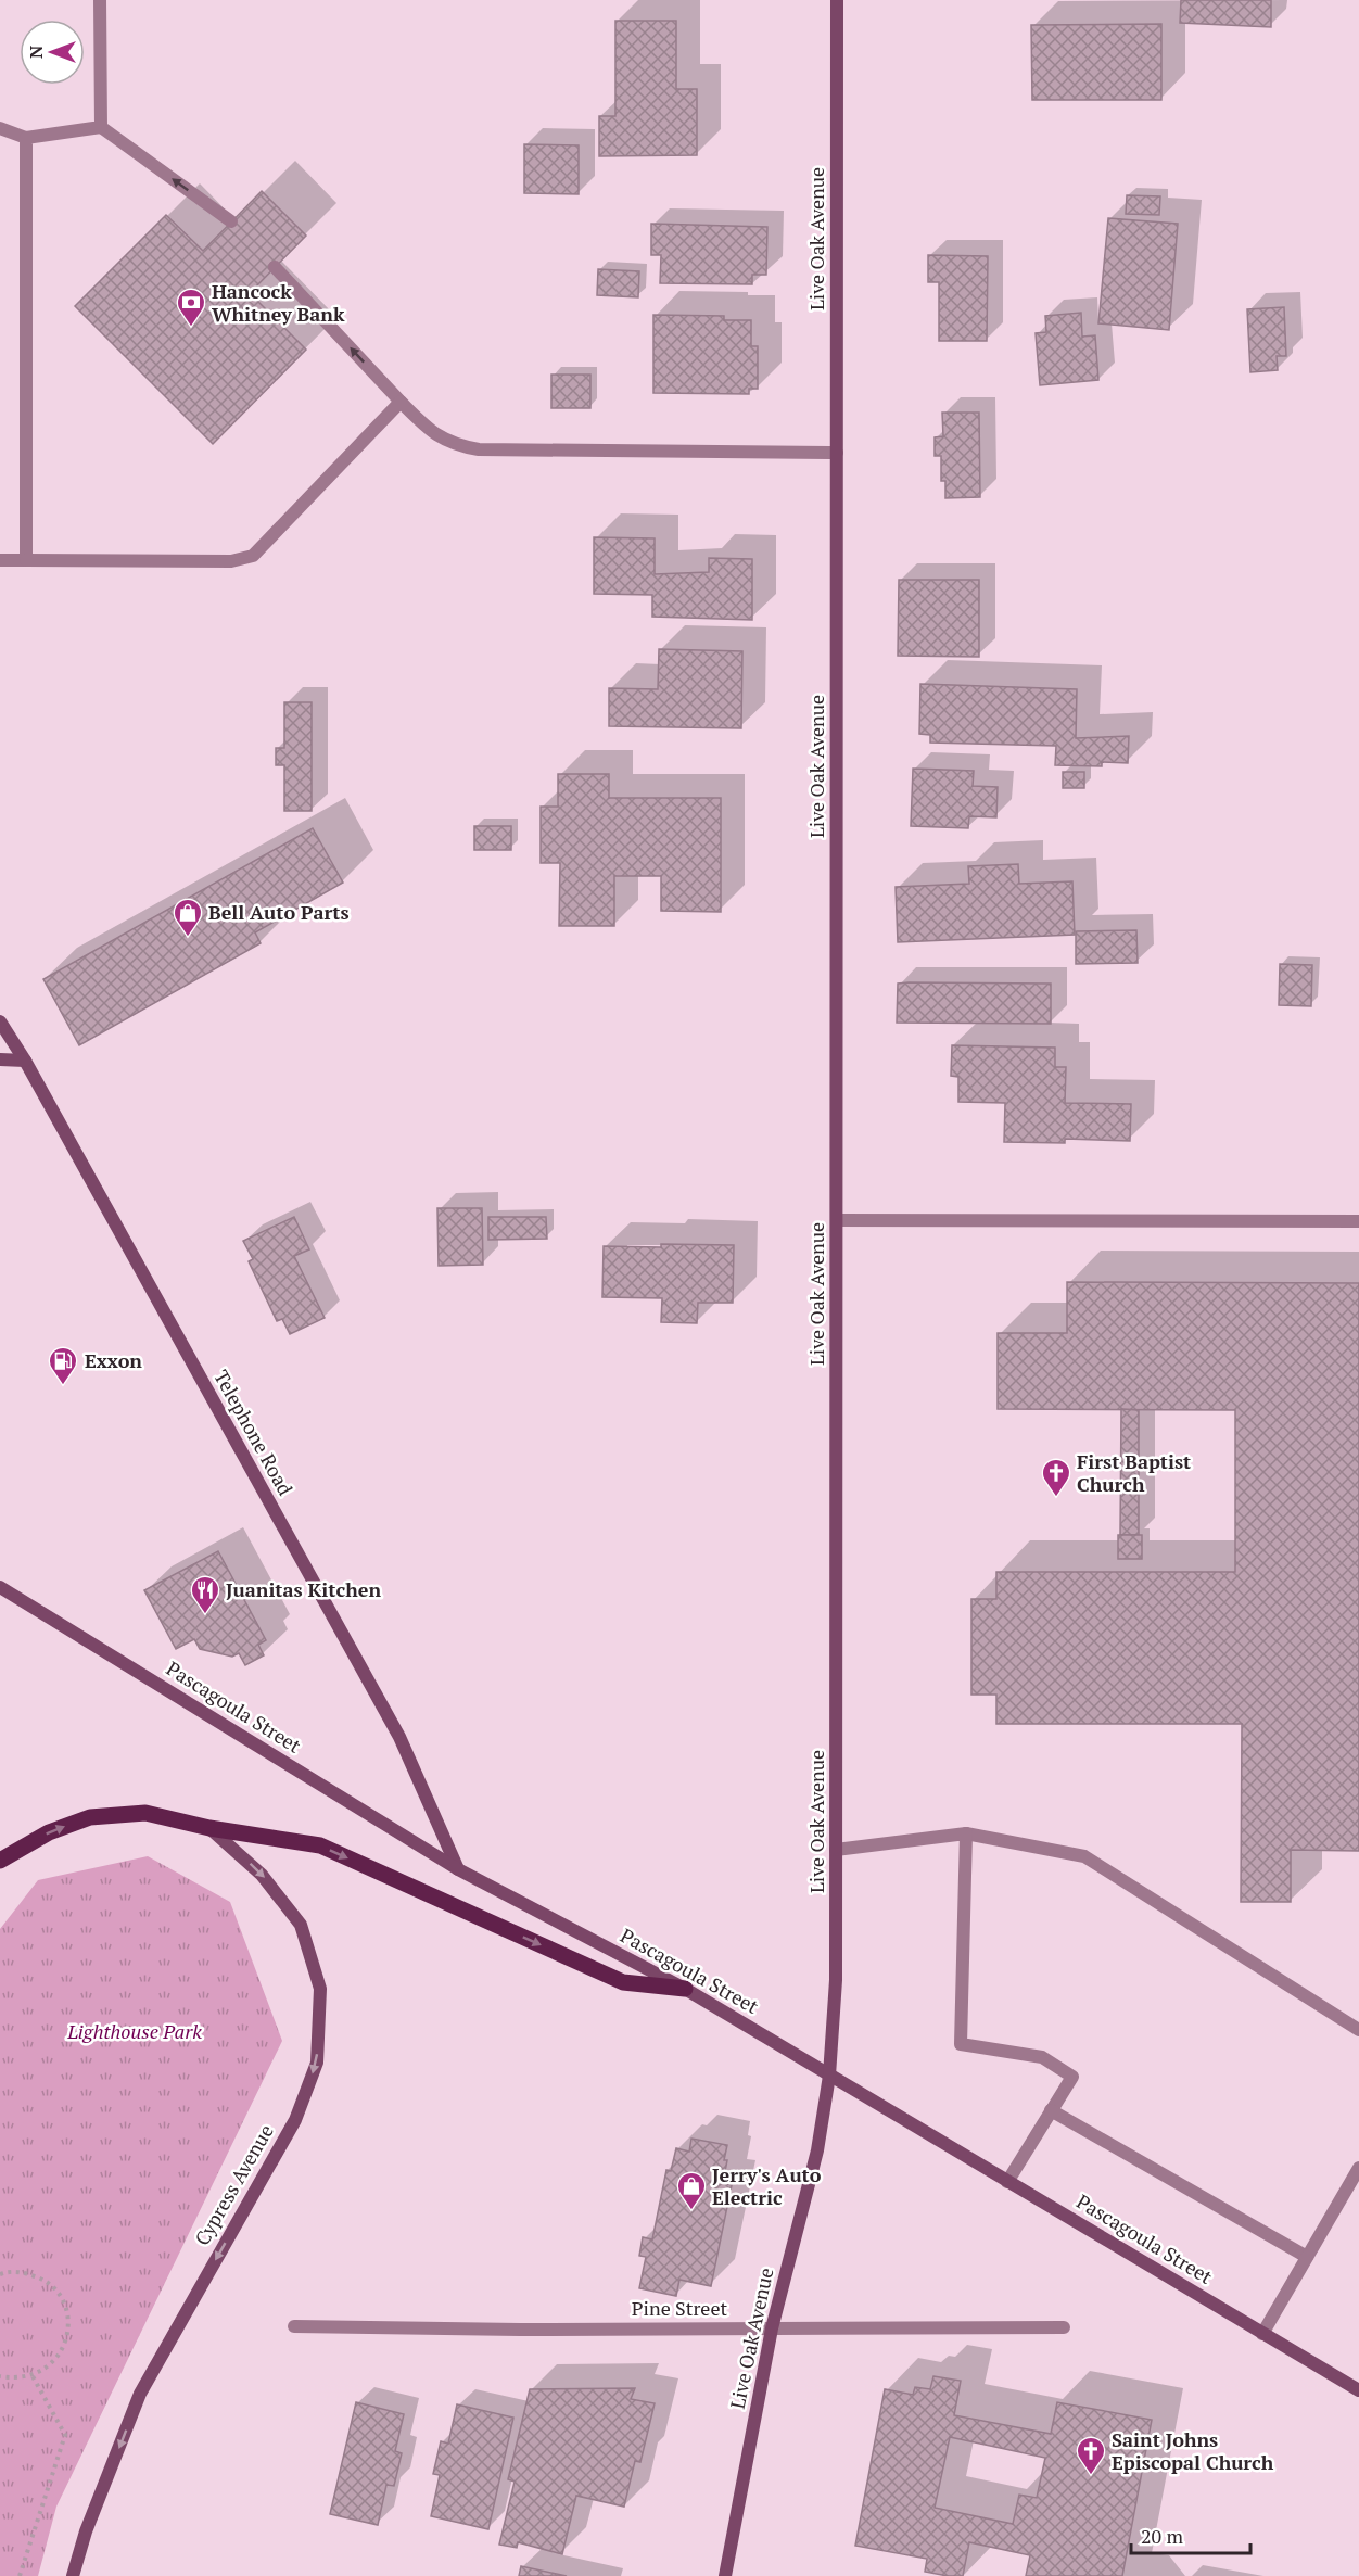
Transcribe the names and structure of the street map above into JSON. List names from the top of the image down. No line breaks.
{"streets":{"street":["Live Oak Avenue","Telephone Road","Pascagoula Street","Cypress Avenue","Pine Street"]},"crossings":[["Live Oak Avenue","Pascagoula Street"],["Live Oak Avenue","Pine Street"],["Telephone Road","Pascagoula Street"]],"one_way":["Cypress Avenue"],"parks":["Lighthouse Park"],"places":{"bank":["Hancock Whitney Bank"],"shop":["Bell Auto Parts","Jerry's Auto Electric"],"fuel station":["Exxon"],"church":["First Baptist Church","Saint Johns Episcopal Church"],"restaurant":["Juanitas Kitchen"]},"scale_bar":"20 m","north":"left"}
